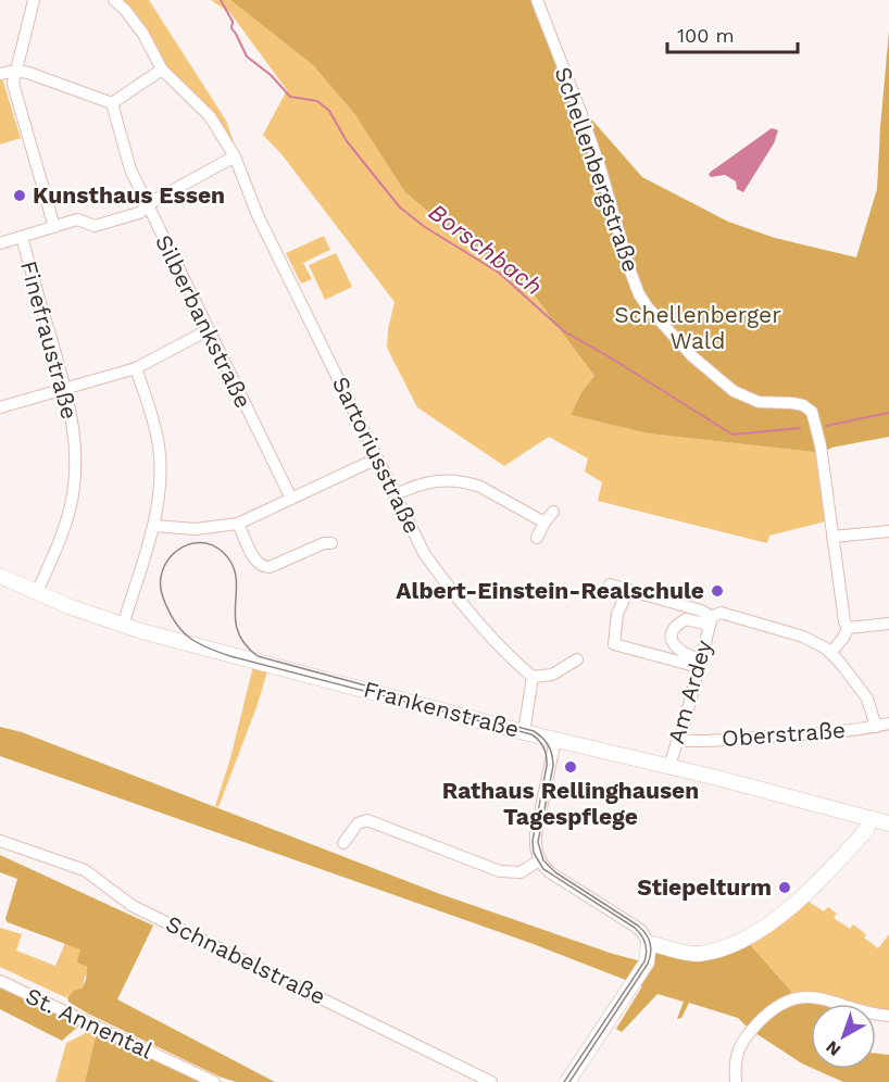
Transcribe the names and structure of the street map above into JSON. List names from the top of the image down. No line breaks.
{"streets":{"main road":["Frankenstraße"],"street":["Schellenbergstraße","Silberbankstraße","Finefraustraße","Sartoriusstraße","Am Ardey","Oberstraße","Schnabelstraße","St. Annental"]},"crossings":[["Finefraustraße","Frankenstraße"],["Am Ardey","Frankenstraße"],["Am Ardey","Oberstraße"]],"water":["Borschbach"],"parks":["Schellenberger Wald"],"places":["Kunsthaus Essen","Albert-Einstein-Realschule","Rathaus Rellinghausen Tagespflege","Stiepelturm"],"scale_bar":"100 m","north":"bottom left"}
